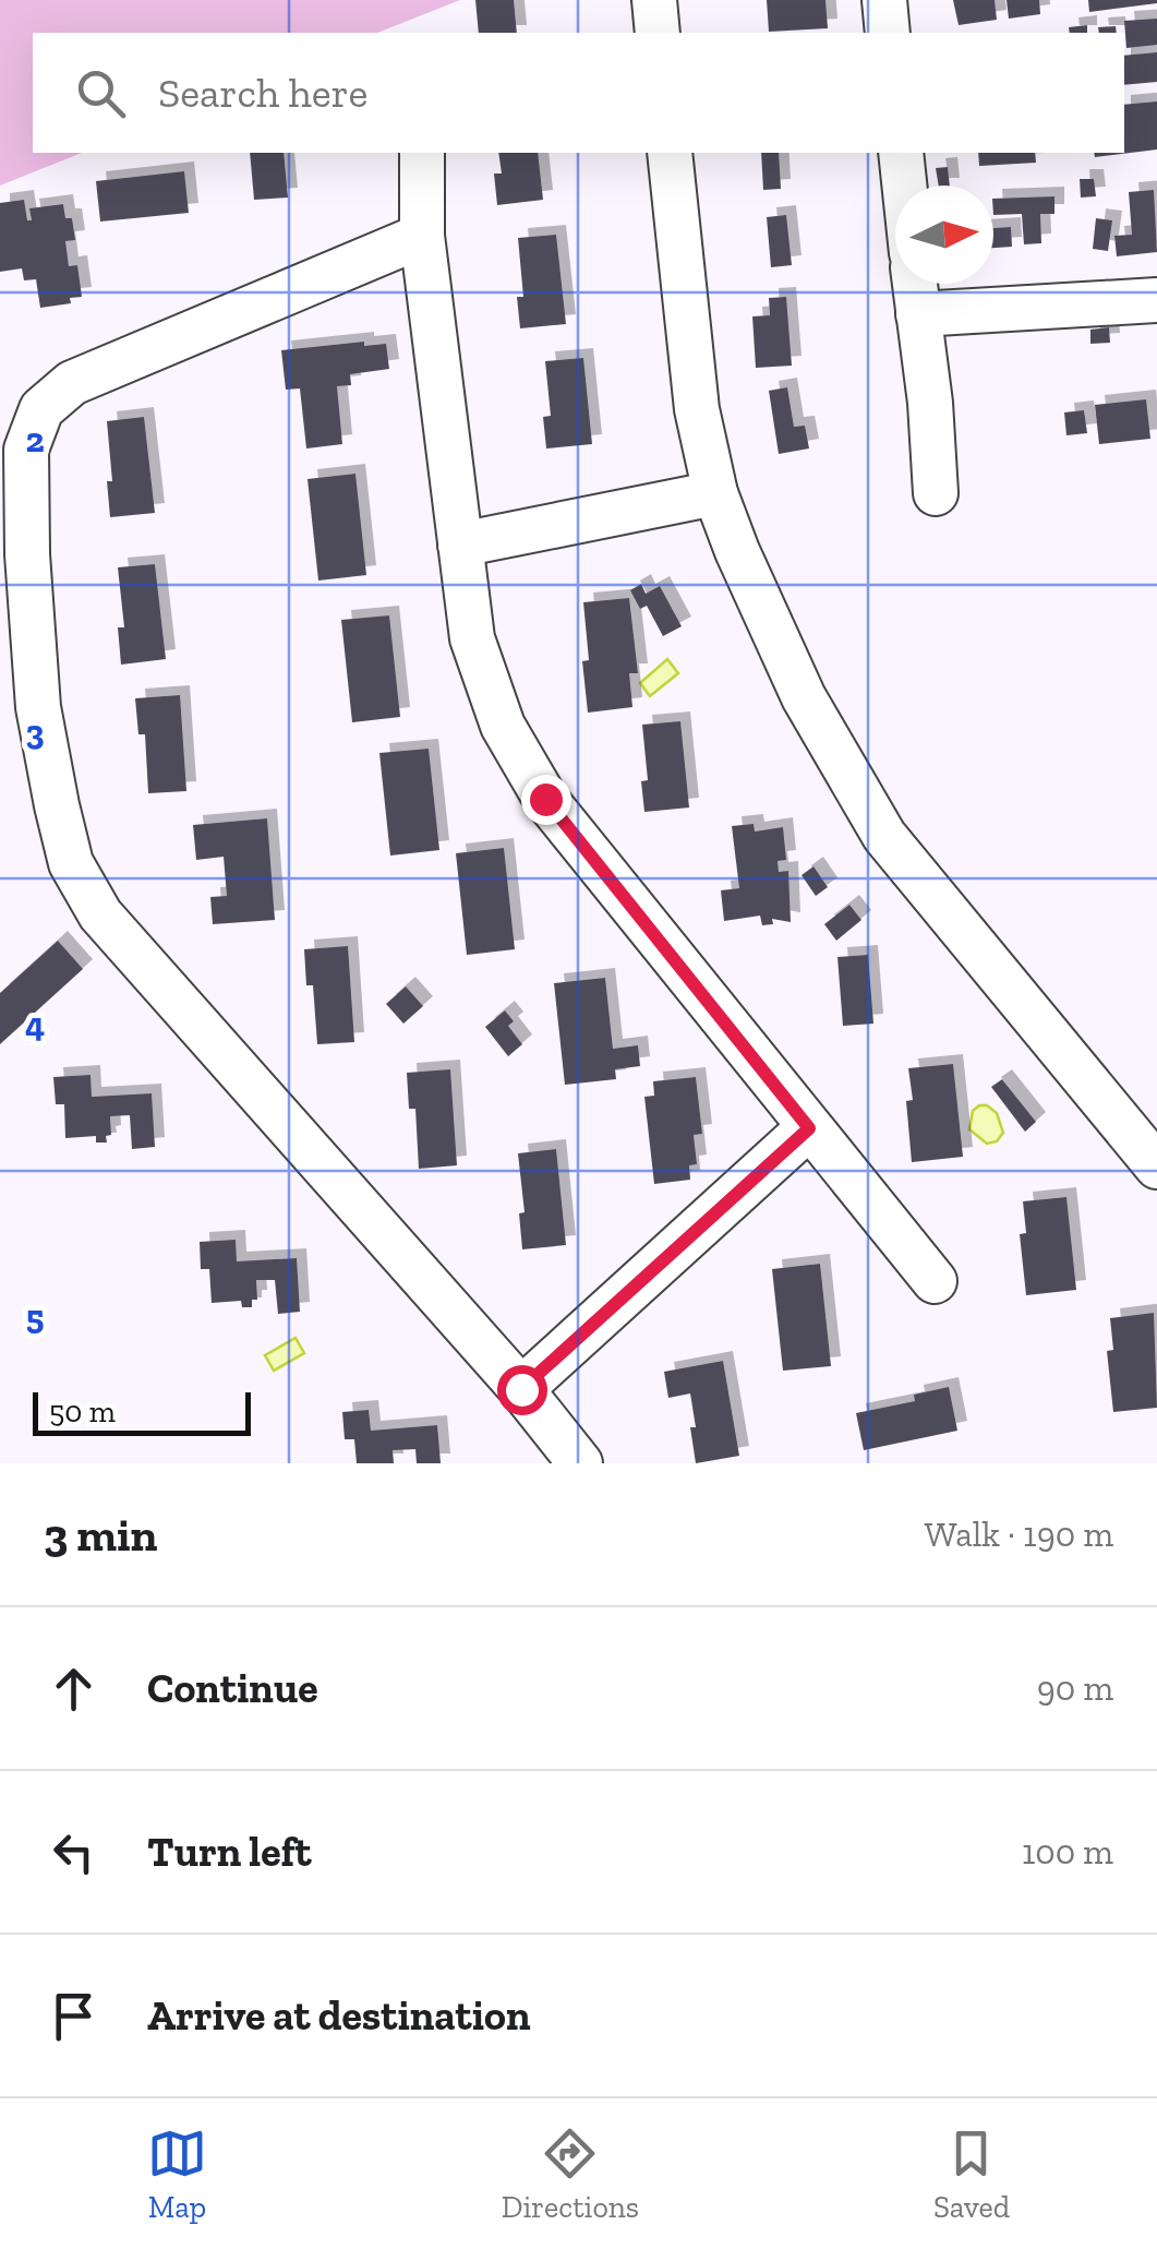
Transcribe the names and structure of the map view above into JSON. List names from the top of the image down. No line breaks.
{"scale_bar":"50 m","north":"right","page":{"search":"Search here","scale":"50 m","heading":["3 min","Walk · 190 m"],"list":[["Continue","90 m"],["Turn left","100 m"],"Arrive at destination"],"nav":["Map","Directions","Saved"]},"grid":{"rows":["2","3","4","5"]}}
